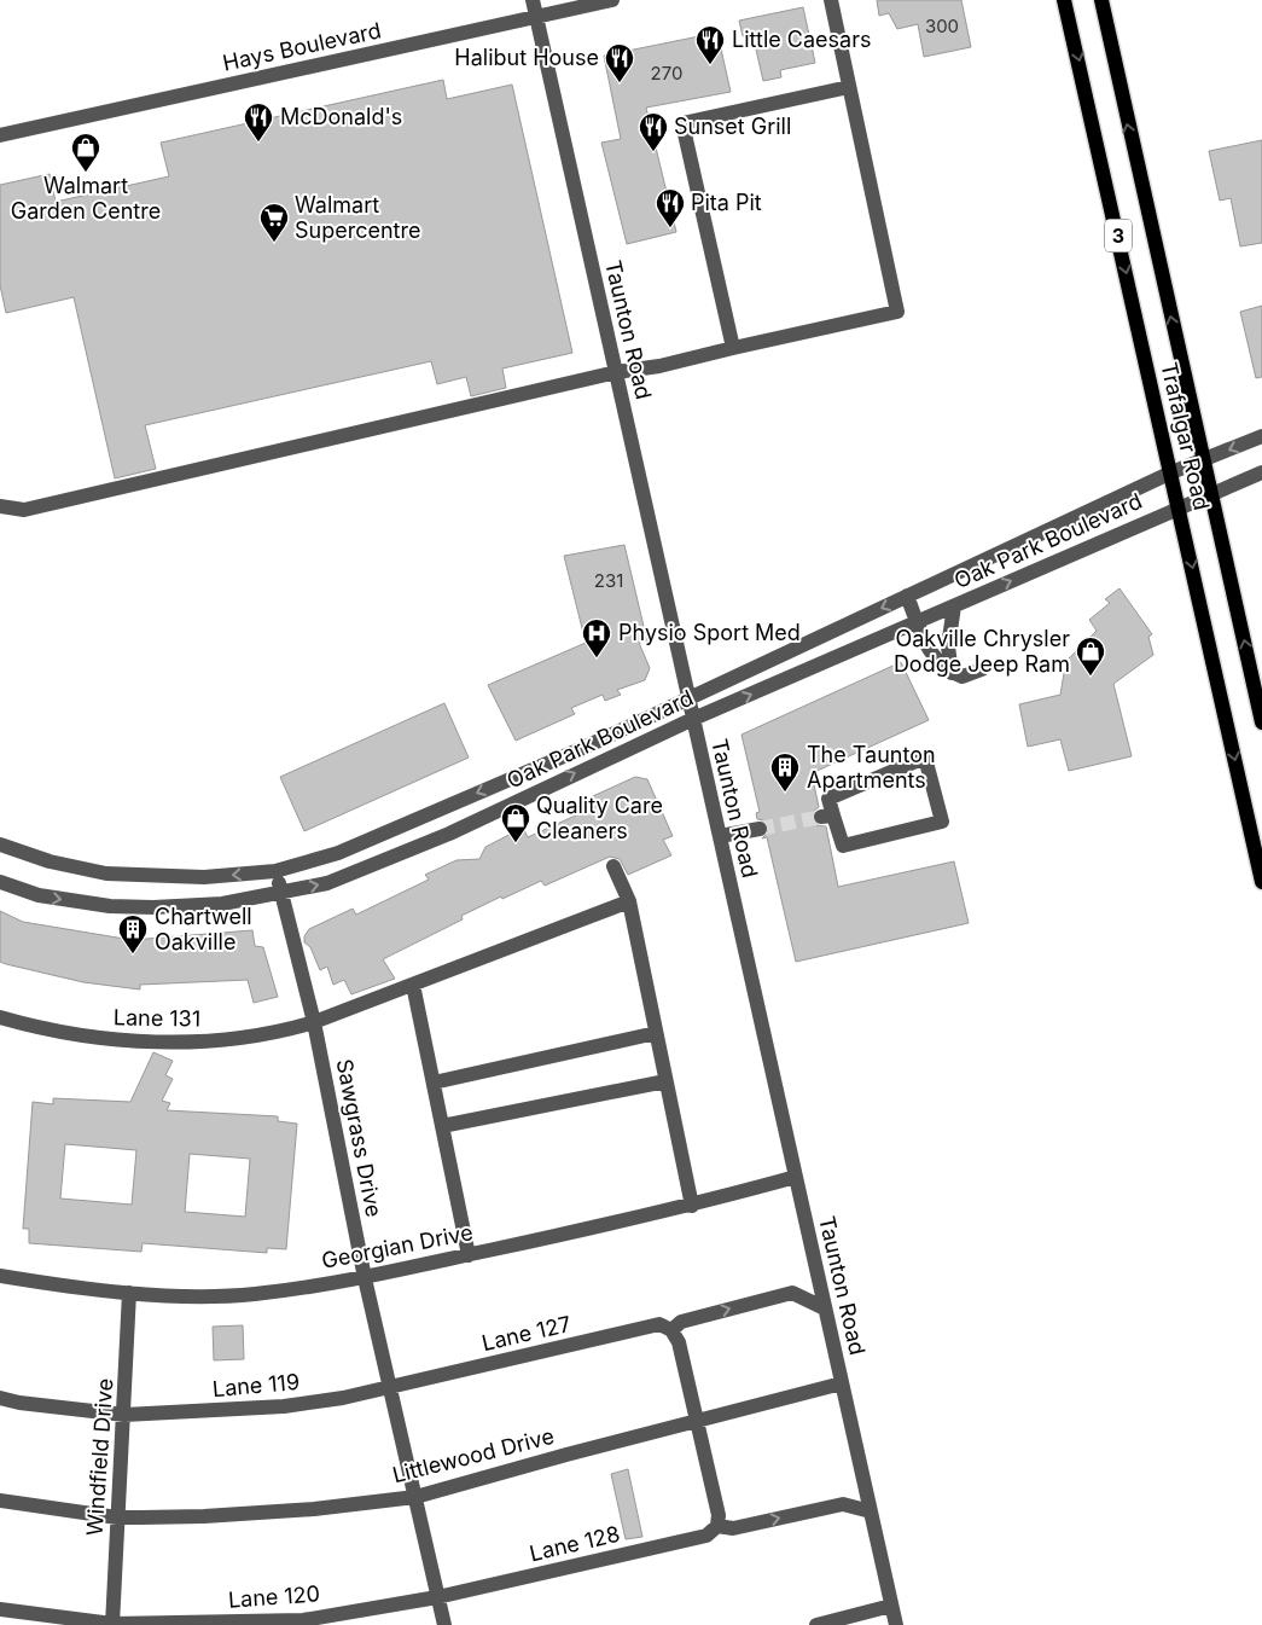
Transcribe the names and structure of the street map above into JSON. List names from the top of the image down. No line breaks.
{"streets":{"main road":["3","Trafalgar Road"],"street":["Hays Boulevard","Taunton Road","Oak Park Boulevard","Lane 131","Sawgrass Drive","Georgian Drive","Lane 127","Lane 119","Littlewood Drive","Windfield Drive","Lane 128","Lane 120"]},"crossings":[["Hays Boulevard","Taunton Road"],["Taunton Road","Oak Park Boulevard"],["Taunton Road","Georgian Drive"],["Taunton Road","Littlewood Drive"],["Taunton Road","Lane 128"],["Trafalgar Road","Oak Park Boulevard"],["Oak Park Boulevard","Sawgrass Drive"],["Lane 131","Sawgrass Drive"],["Sawgrass Drive","Georgian Drive"],["Sawgrass Drive","Lane 127"],["Sawgrass Drive","Lane 119"],["Sawgrass Drive","Littlewood Drive"],["Sawgrass Drive","Lane 128"],["Sawgrass Drive","Lane 120"],["Georgian Drive","Windfield Drive"],["Lane 127","Lane 119"],["Lane 119","Windfield Drive"],["Littlewood Drive","Windfield Drive"],["Windfield Drive","Lane 120"],["Lane 128","Lane 120"]],"places":{"restaurant":["Little Caesars","Halibut House","McDonald's","Sunset Grill","Pita Pit"],"shop":["Walmart Garden Centre","Oakville Chrysler Dodge Jeep Ram","Quality Care Cleaners"],"supermarket":["Walmart Supercentre"],"hospital":["Physio Sport Med"],"building":["The Taunton Apartments","Chartwell Oakville"]},"house_numbers":["300","270","231"]}
